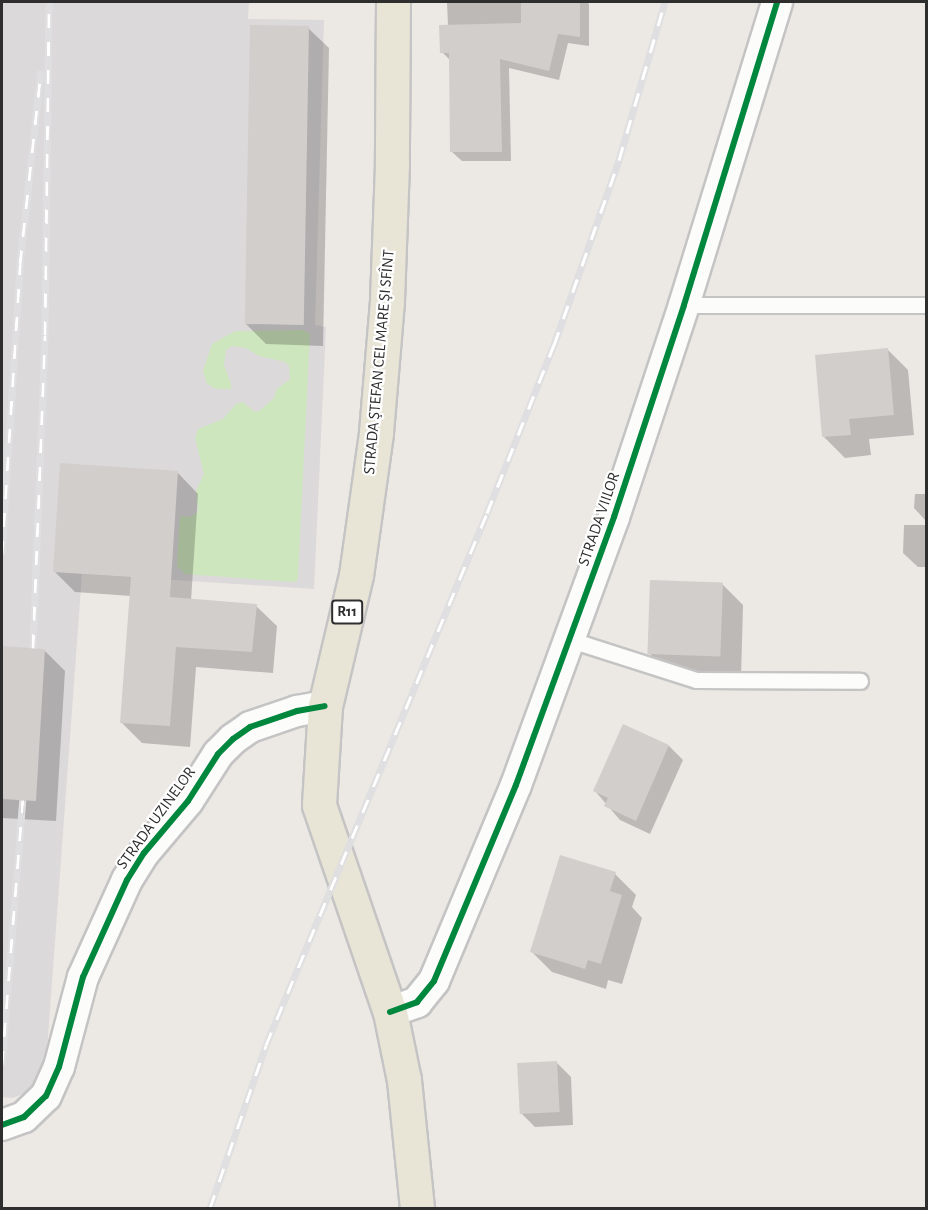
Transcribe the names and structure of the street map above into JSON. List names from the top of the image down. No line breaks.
{"streets":{"main road":["STRADA ŞTEFAN CEL MARE ŞI SFÎNT","R11"],"street":["STRADA VIILOR","STRADA UZINELOR"]},"crossings":[["STRADA ŞTEFAN CEL MARE ŞI SFÎNT","STRADA VIILOR"],["STRADA ŞTEFAN CEL MARE ŞI SFÎNT","STRADA UZINELOR"]]}
